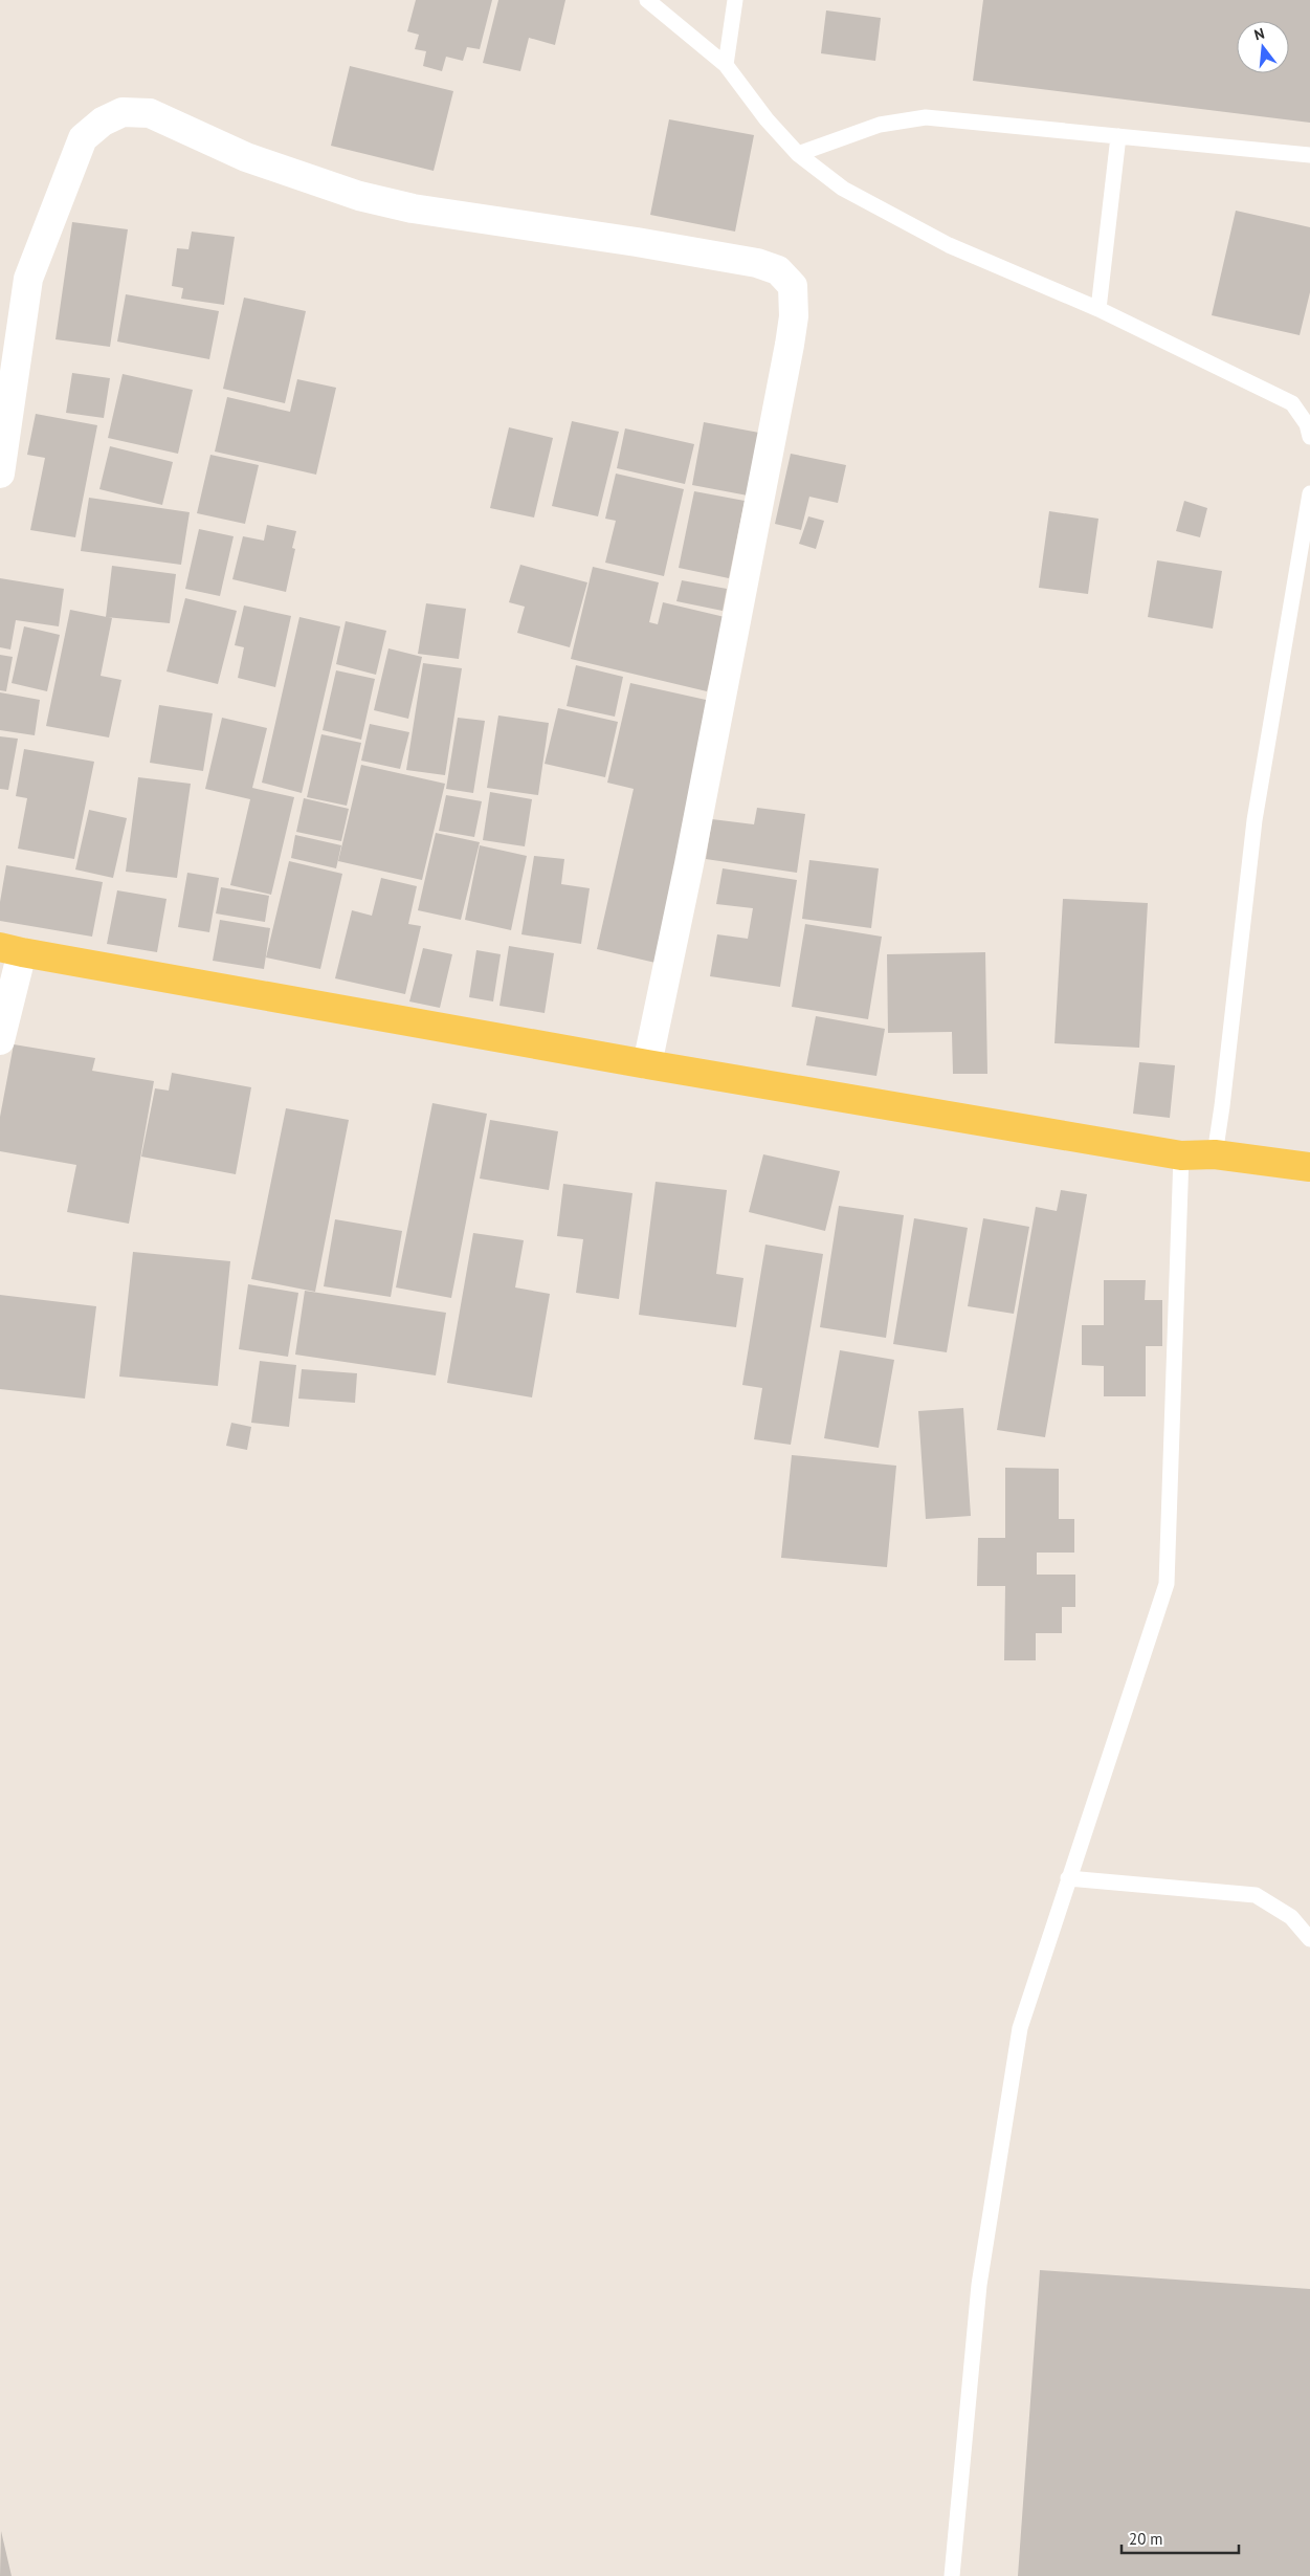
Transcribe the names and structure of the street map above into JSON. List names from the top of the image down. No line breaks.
{"scale_bar":"20 m","north":"top"}
